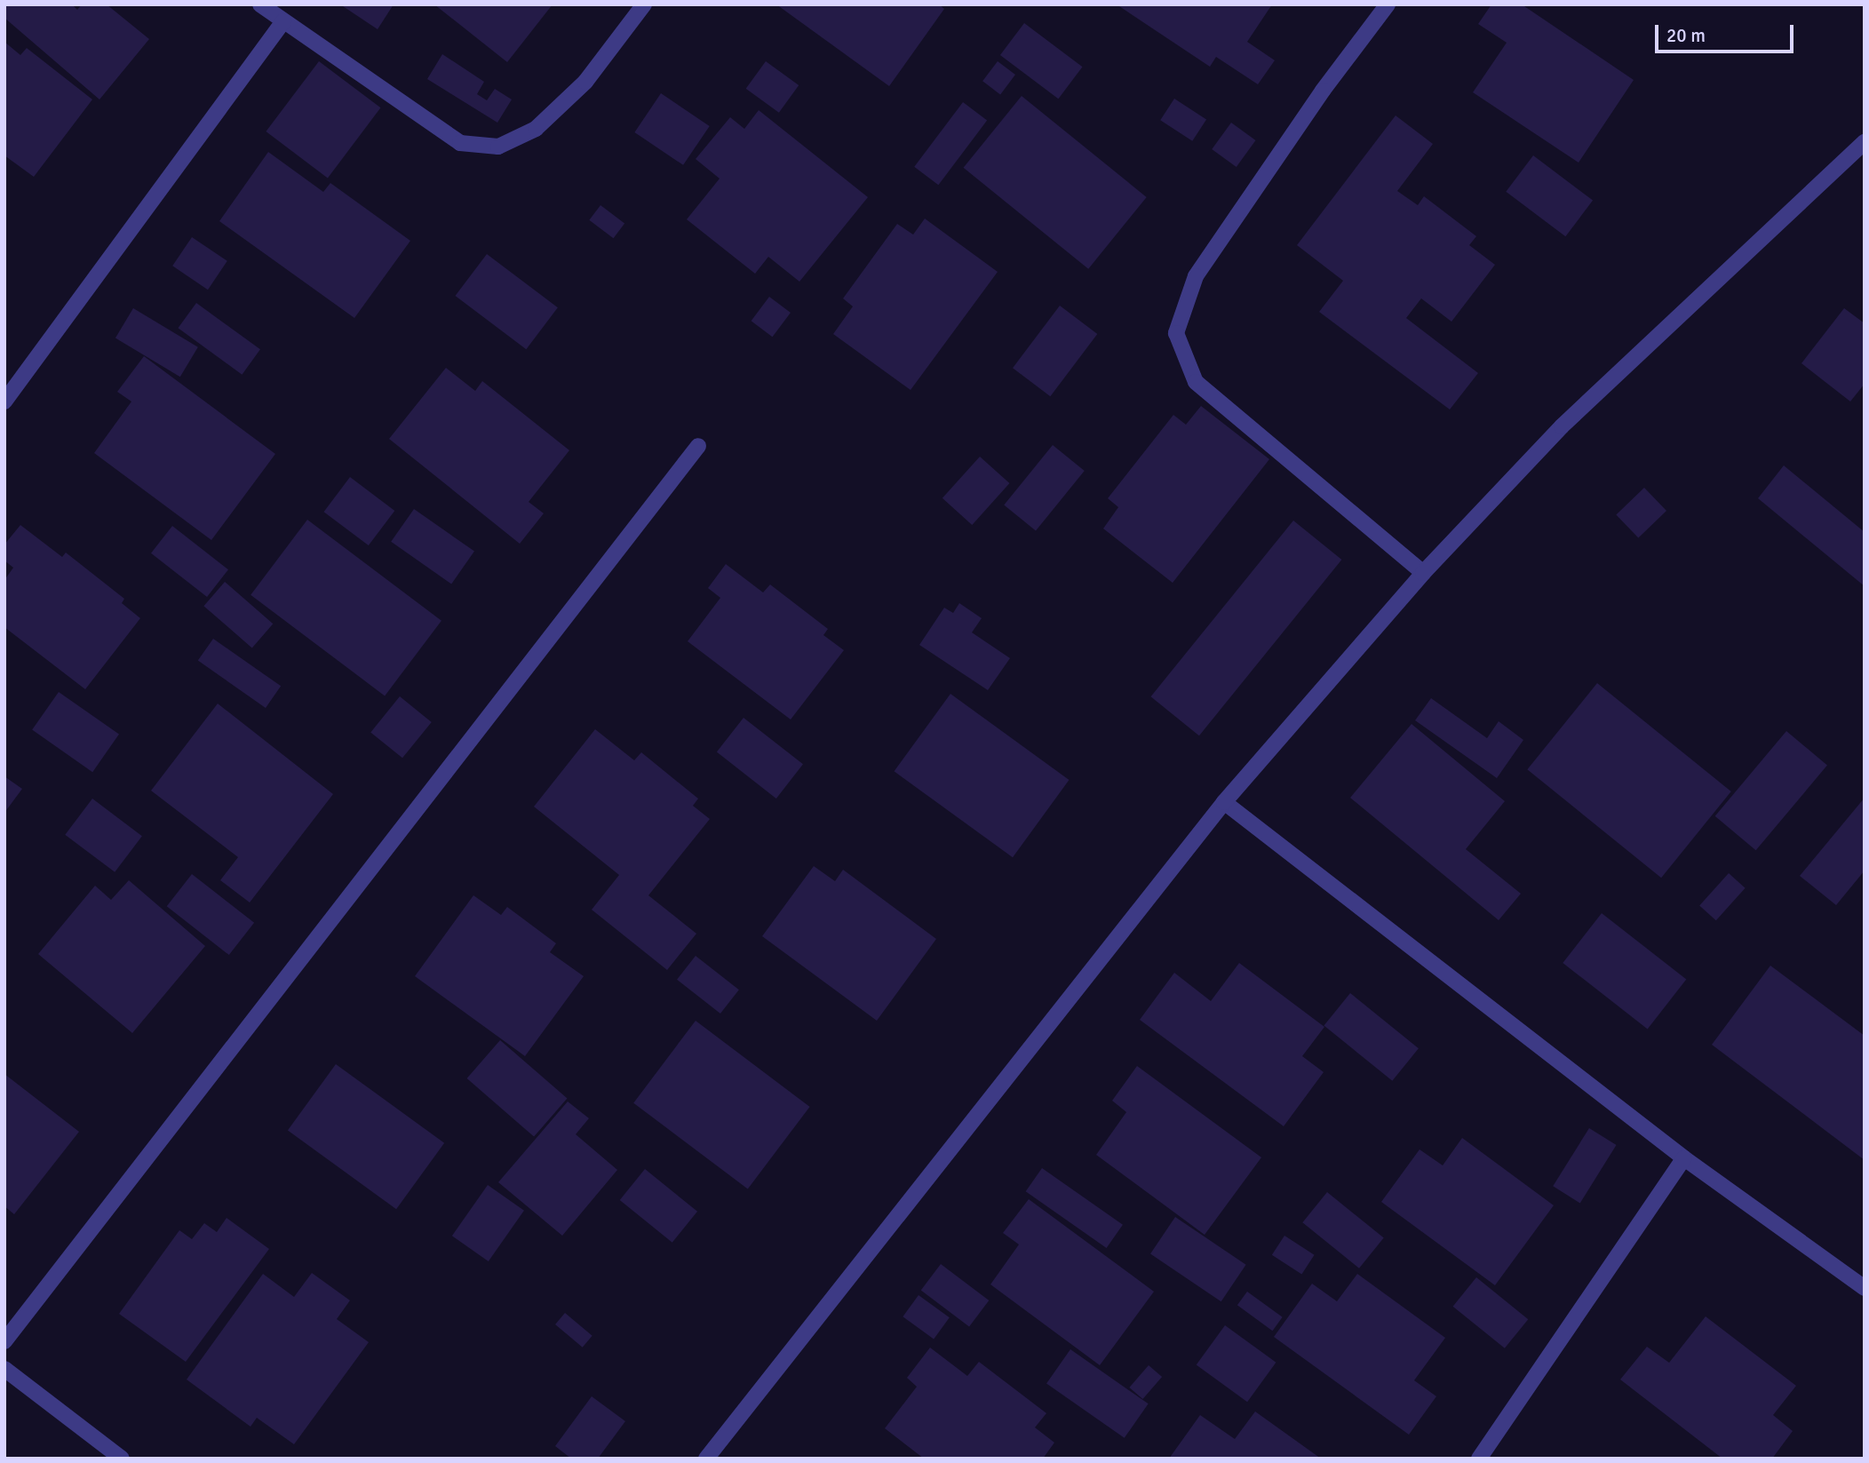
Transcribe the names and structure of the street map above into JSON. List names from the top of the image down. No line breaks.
{"scale_bar":"20 m"}
